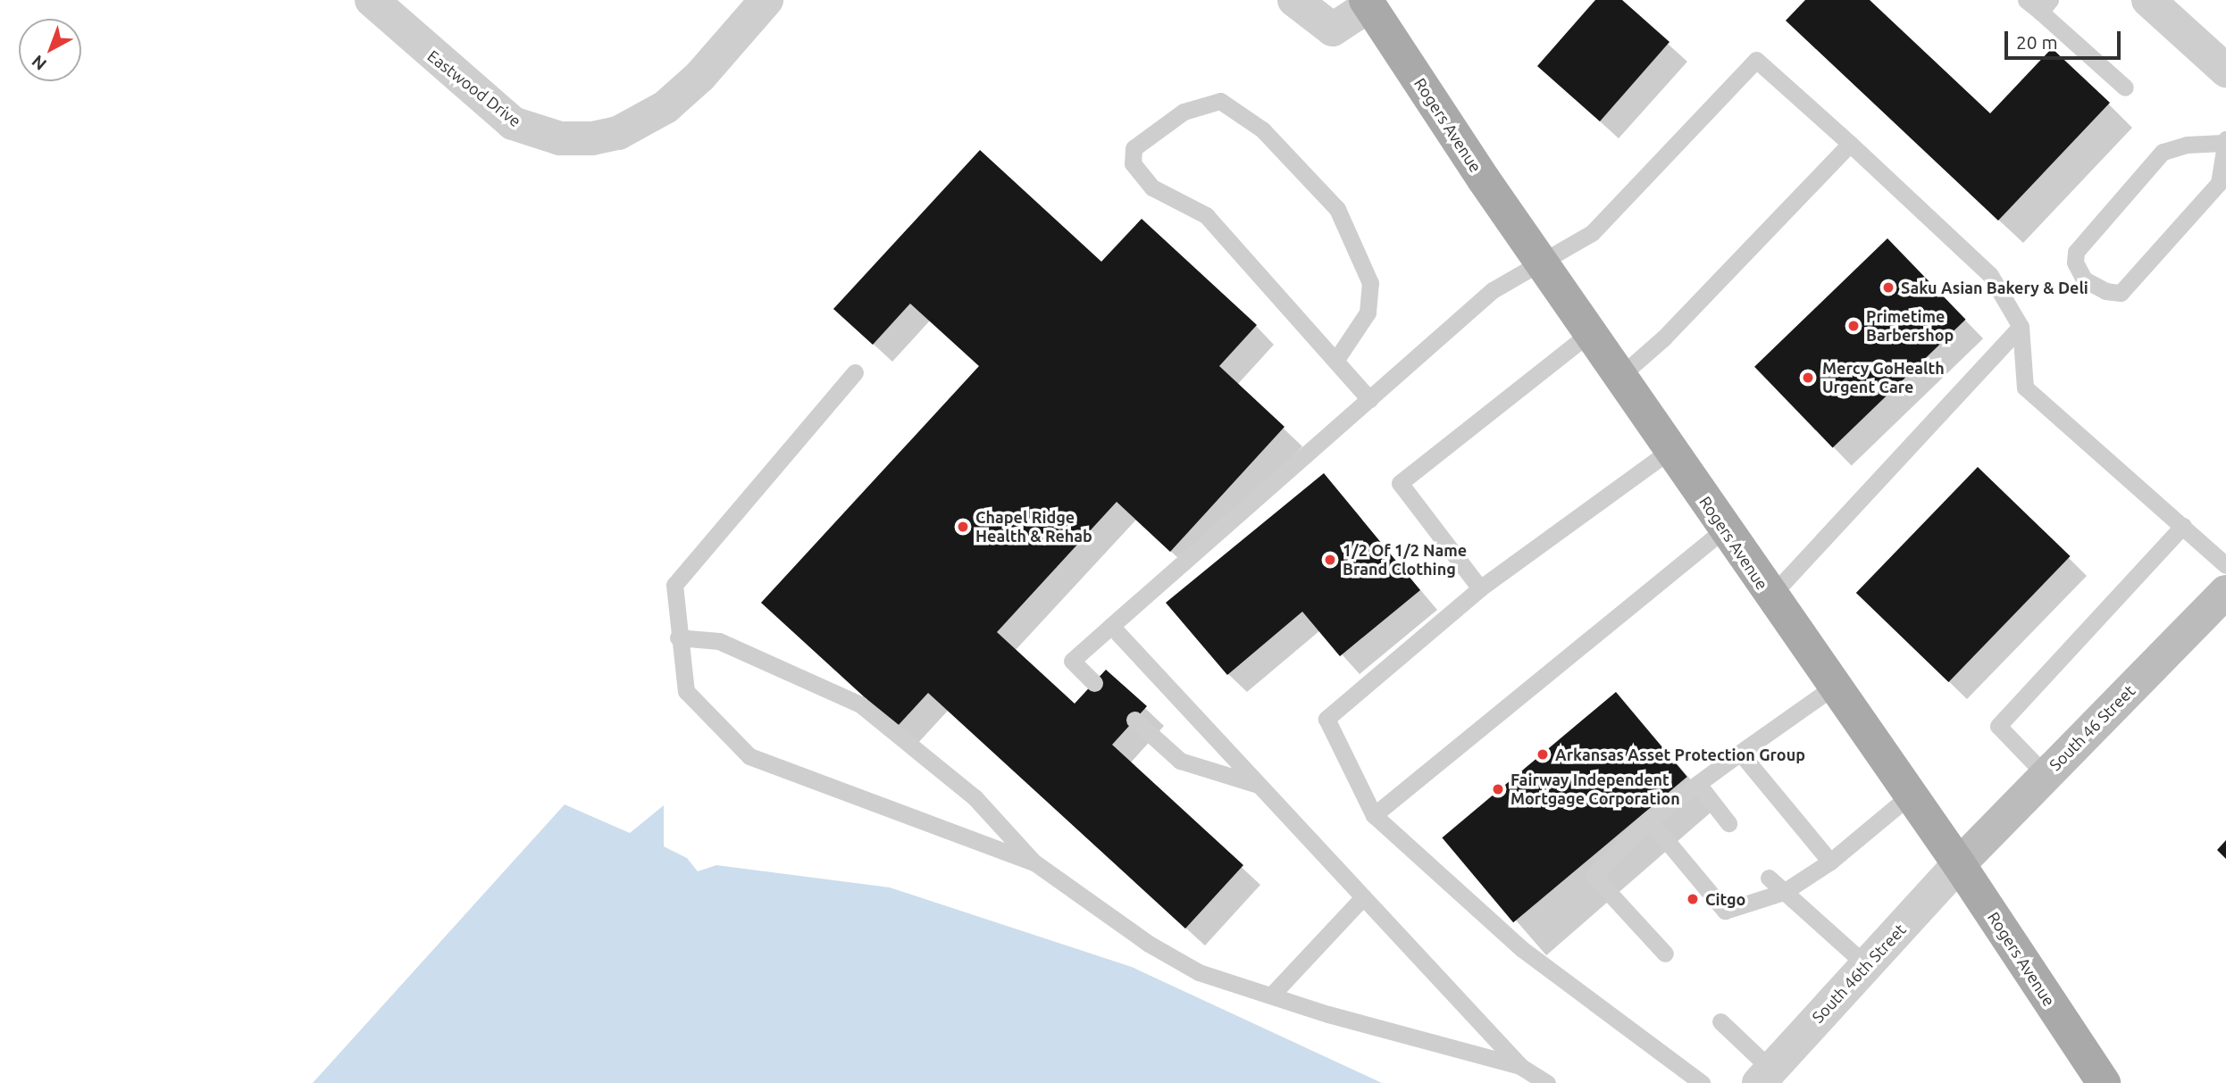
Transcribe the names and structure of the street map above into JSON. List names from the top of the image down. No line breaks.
{"streets":{"main road":["Rogers Avenue"],"street":["Eastwood Drive","South 46 Street","South 46th Street"]},"crossings":[["Rogers Avenue","South 46 Street"],["Rogers Avenue","South 46th Street"],["South 46 Street","South 46th Street"]],"places":["Saku Asian Bakery & Deli","Primetime Barbershop","Mercy GoHealth Urgent Care","Chapel Ridge Health & Rehab","1/2 Of 1/2 Name Brand Clothing","Arkansas Asset Protection Group","Fairway Independent Mortgage Corporation","Citgo"],"scale_bar":"20 m","north":"bottom left"}
